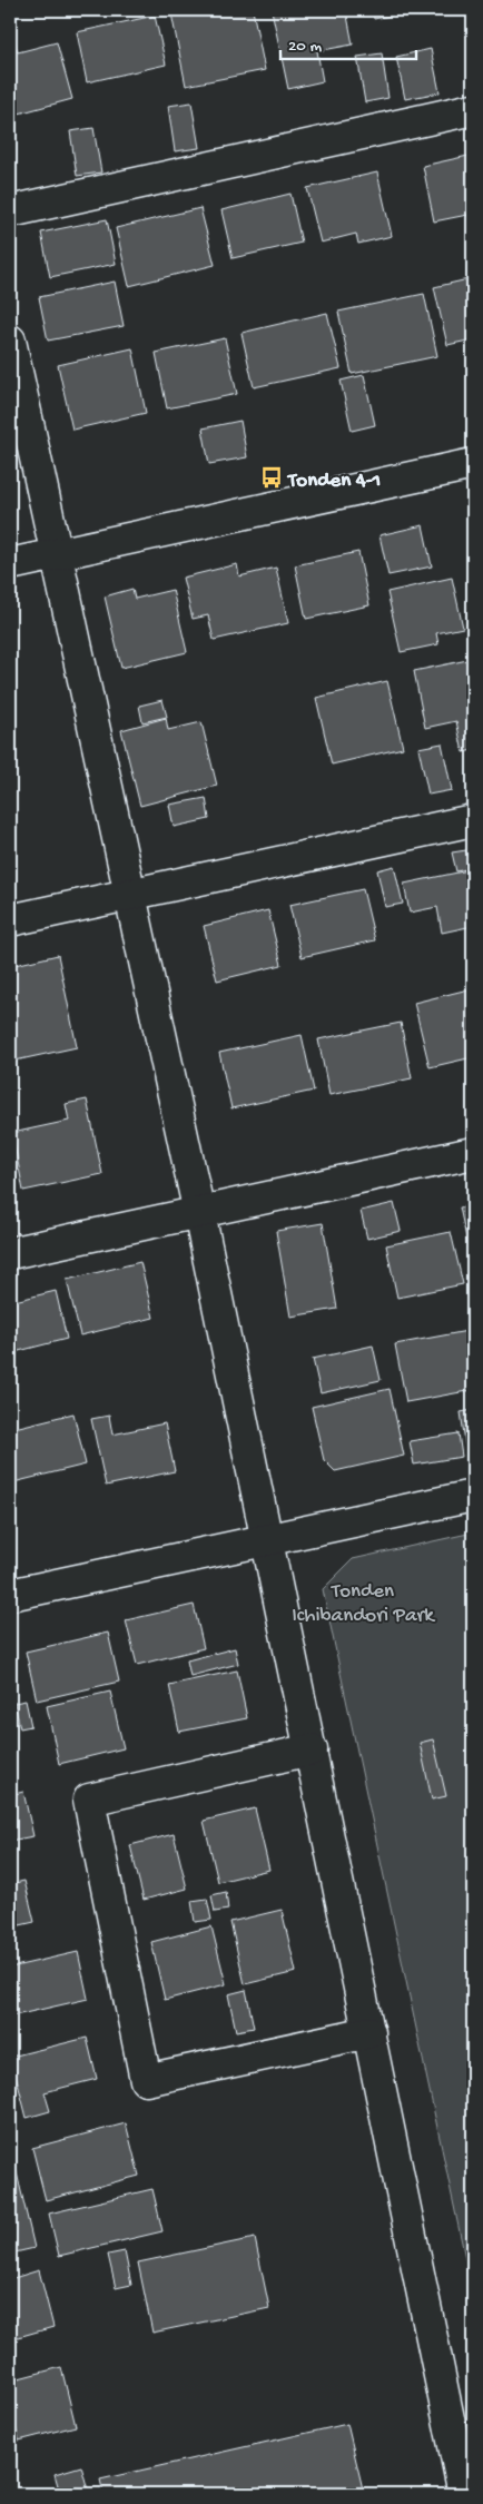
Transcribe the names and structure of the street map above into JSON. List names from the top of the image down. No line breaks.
{"parks":["Tonden Ichibandori Park"],"places":{"bus stop":["Tonden 4-1"]},"scale_bar":"20 m"}
